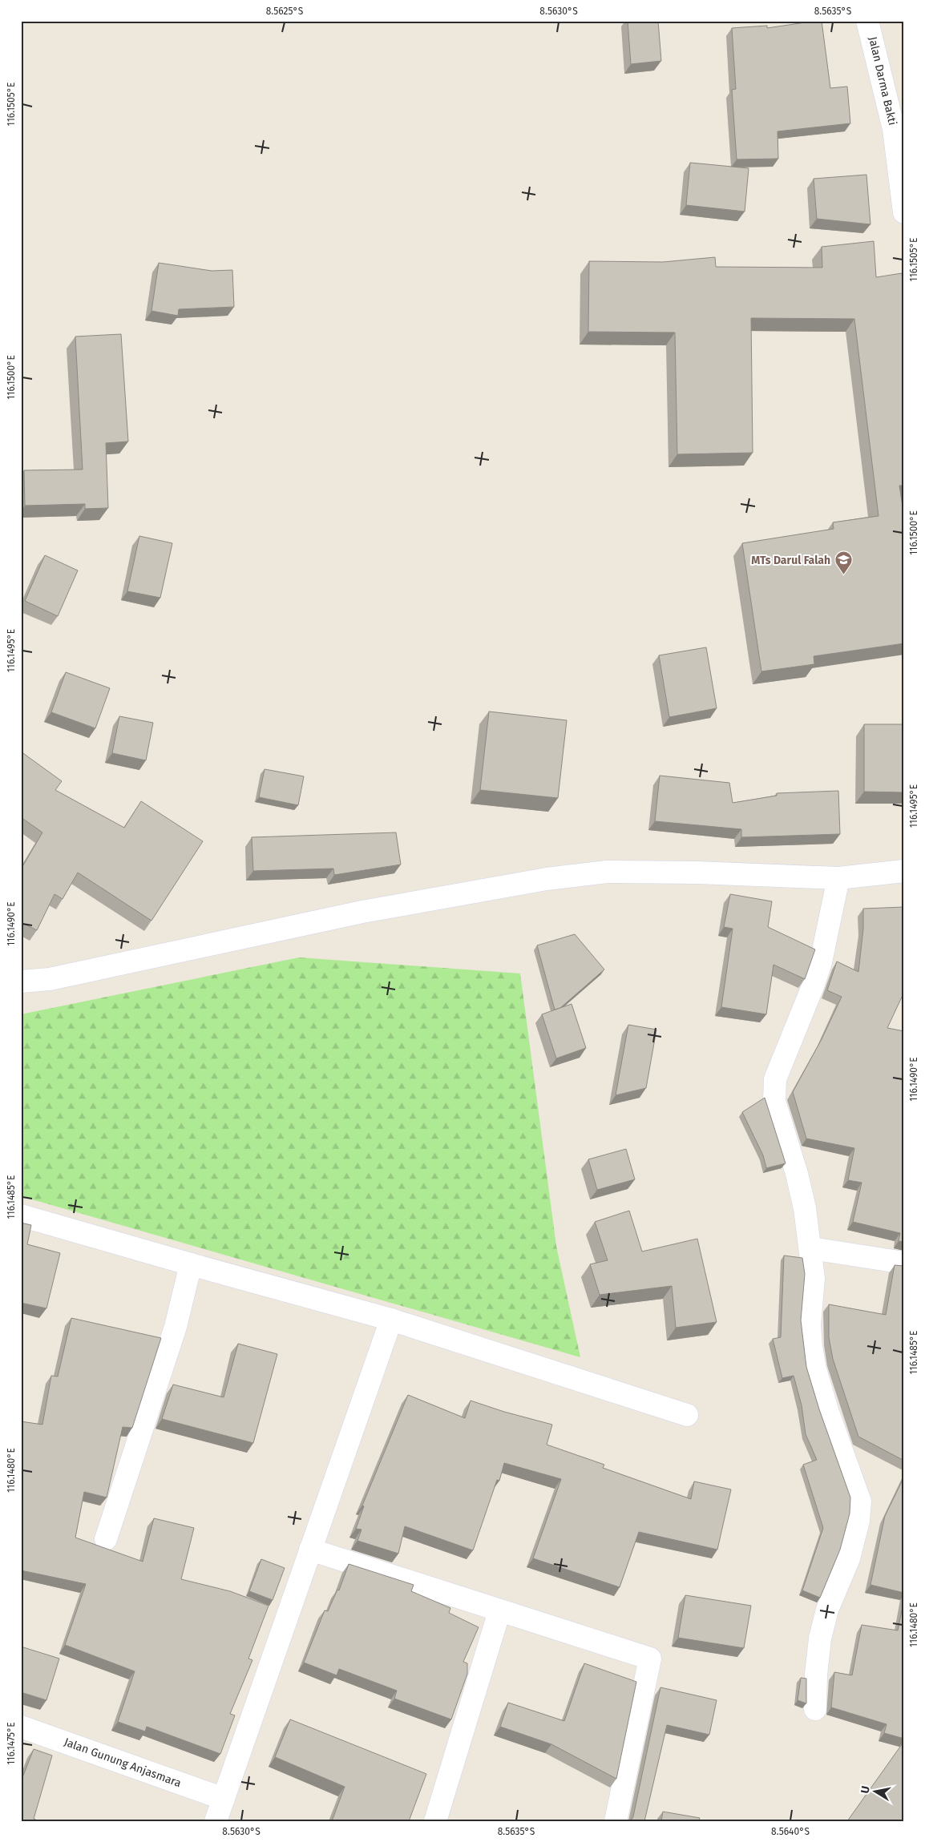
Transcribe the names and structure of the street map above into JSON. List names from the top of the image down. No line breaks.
{"streets":{"street":["Jalan Darma Bakti","Jalan Gunung Anjasmara"]},"places":{"school or university":["MTs Darul Falah"]},"north":"left","coordinates":["8.5625°S","8.5630°S","8.5635°S","116.1505°E","116.1500°E","116.1495°E","116.1490°E","116.1485°E","116.1480°E","116.1475°E","8.5640°S"]}
